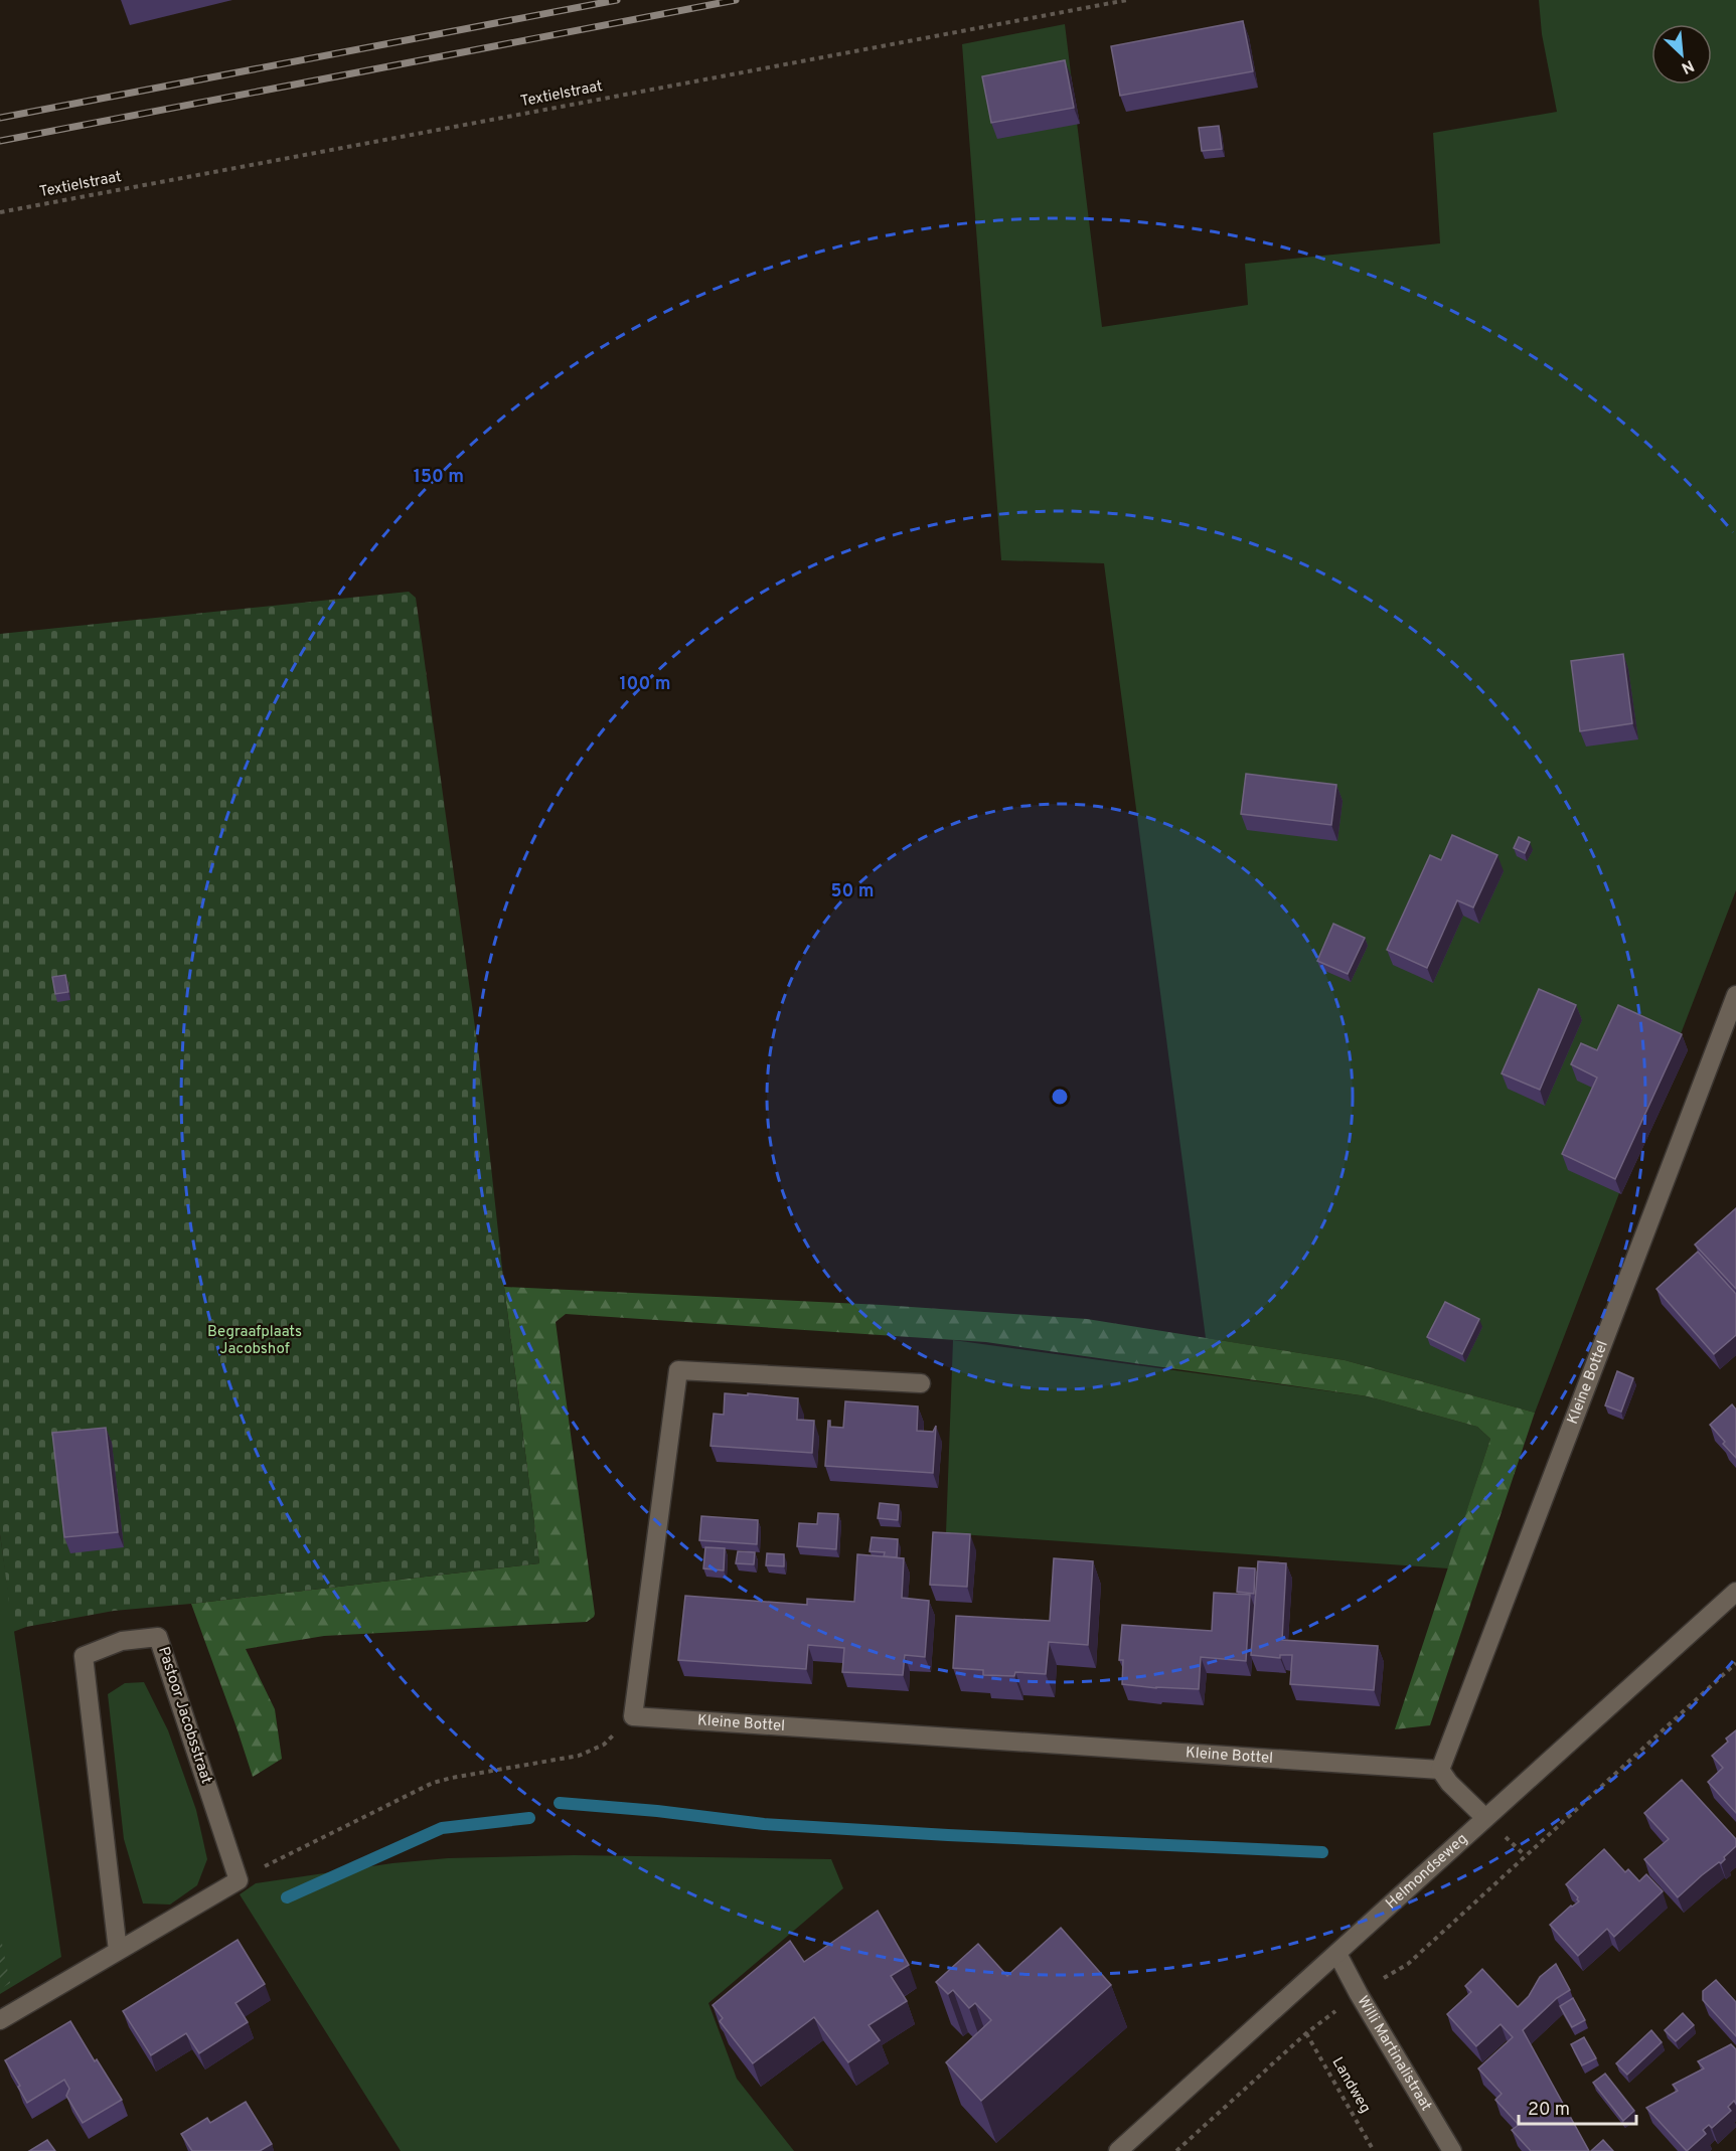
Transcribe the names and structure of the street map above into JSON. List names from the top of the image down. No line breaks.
{"streets":{"street":["Kleine Bottel","Pastoor Jacobsstraat","Helmondseweg","Willi Martinalistraat"],"path":["Textielstraat","Landweg"]},"crossings":[["Helmondseweg","Willi Martinalistraat"]],"parks":["Begraafplaats Jacobshof"],"scale_bar":"20 m","north":"bottom right","rings":["150 m","100 m","50 m"]}
